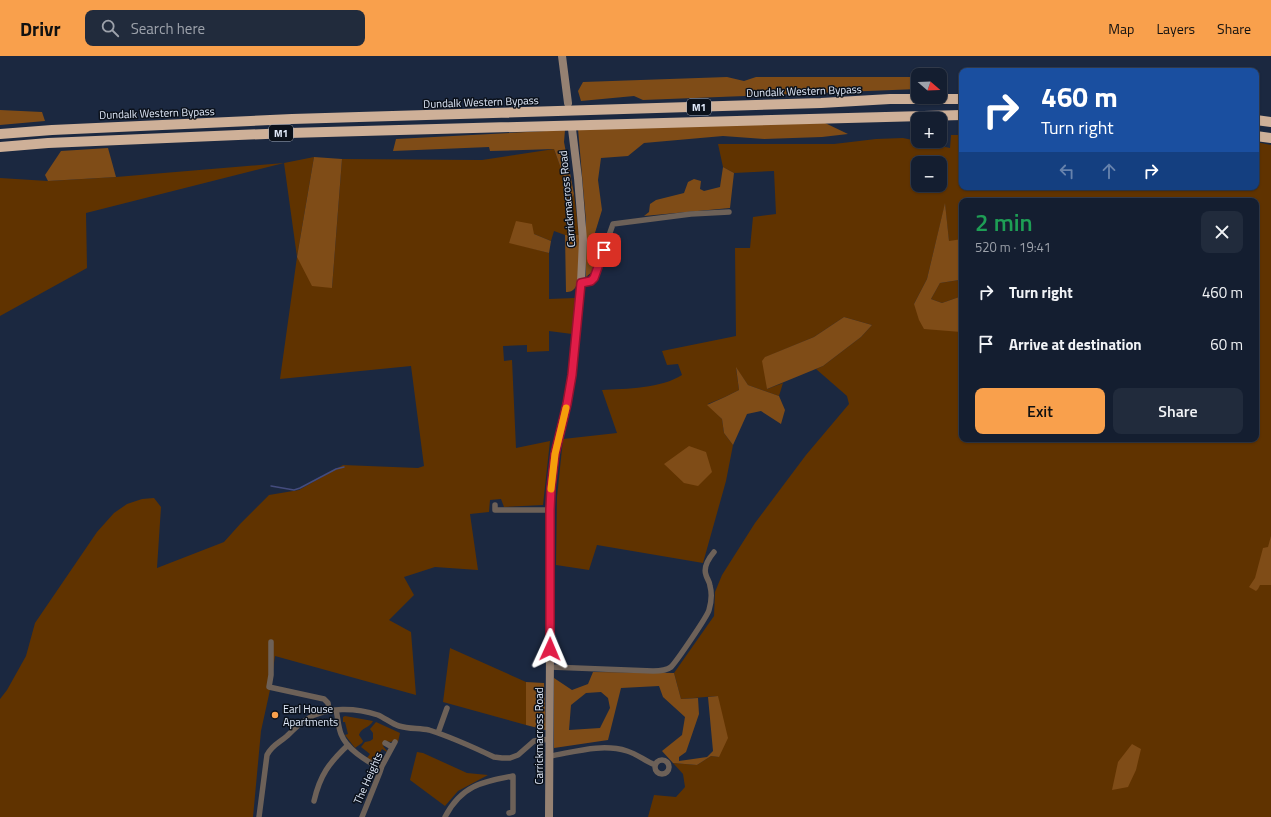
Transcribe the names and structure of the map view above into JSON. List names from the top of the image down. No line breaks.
{"streets":{"highway":["Dundalk Western Bypass","M1"],"main road":["Carrickmacross Road"],"street":["The Heights"]},"crossings":[["M1","Carrickmacross Road"]],"places":["Earl House Apartments"],"north":"right","page":{"header":"Drivr","search":"Search here","nav":["Map","Layers","Share"],"map_buttons":["+","−"],"turn":["460 m","Turn right"],"heading":["2 min","520 m · 19:41"],"list":[{"name":"Turn right","value":"460 m"},{"name":"Arrive at destination","value":"60 m"}],"buttons":["Exit","Share"]}}
